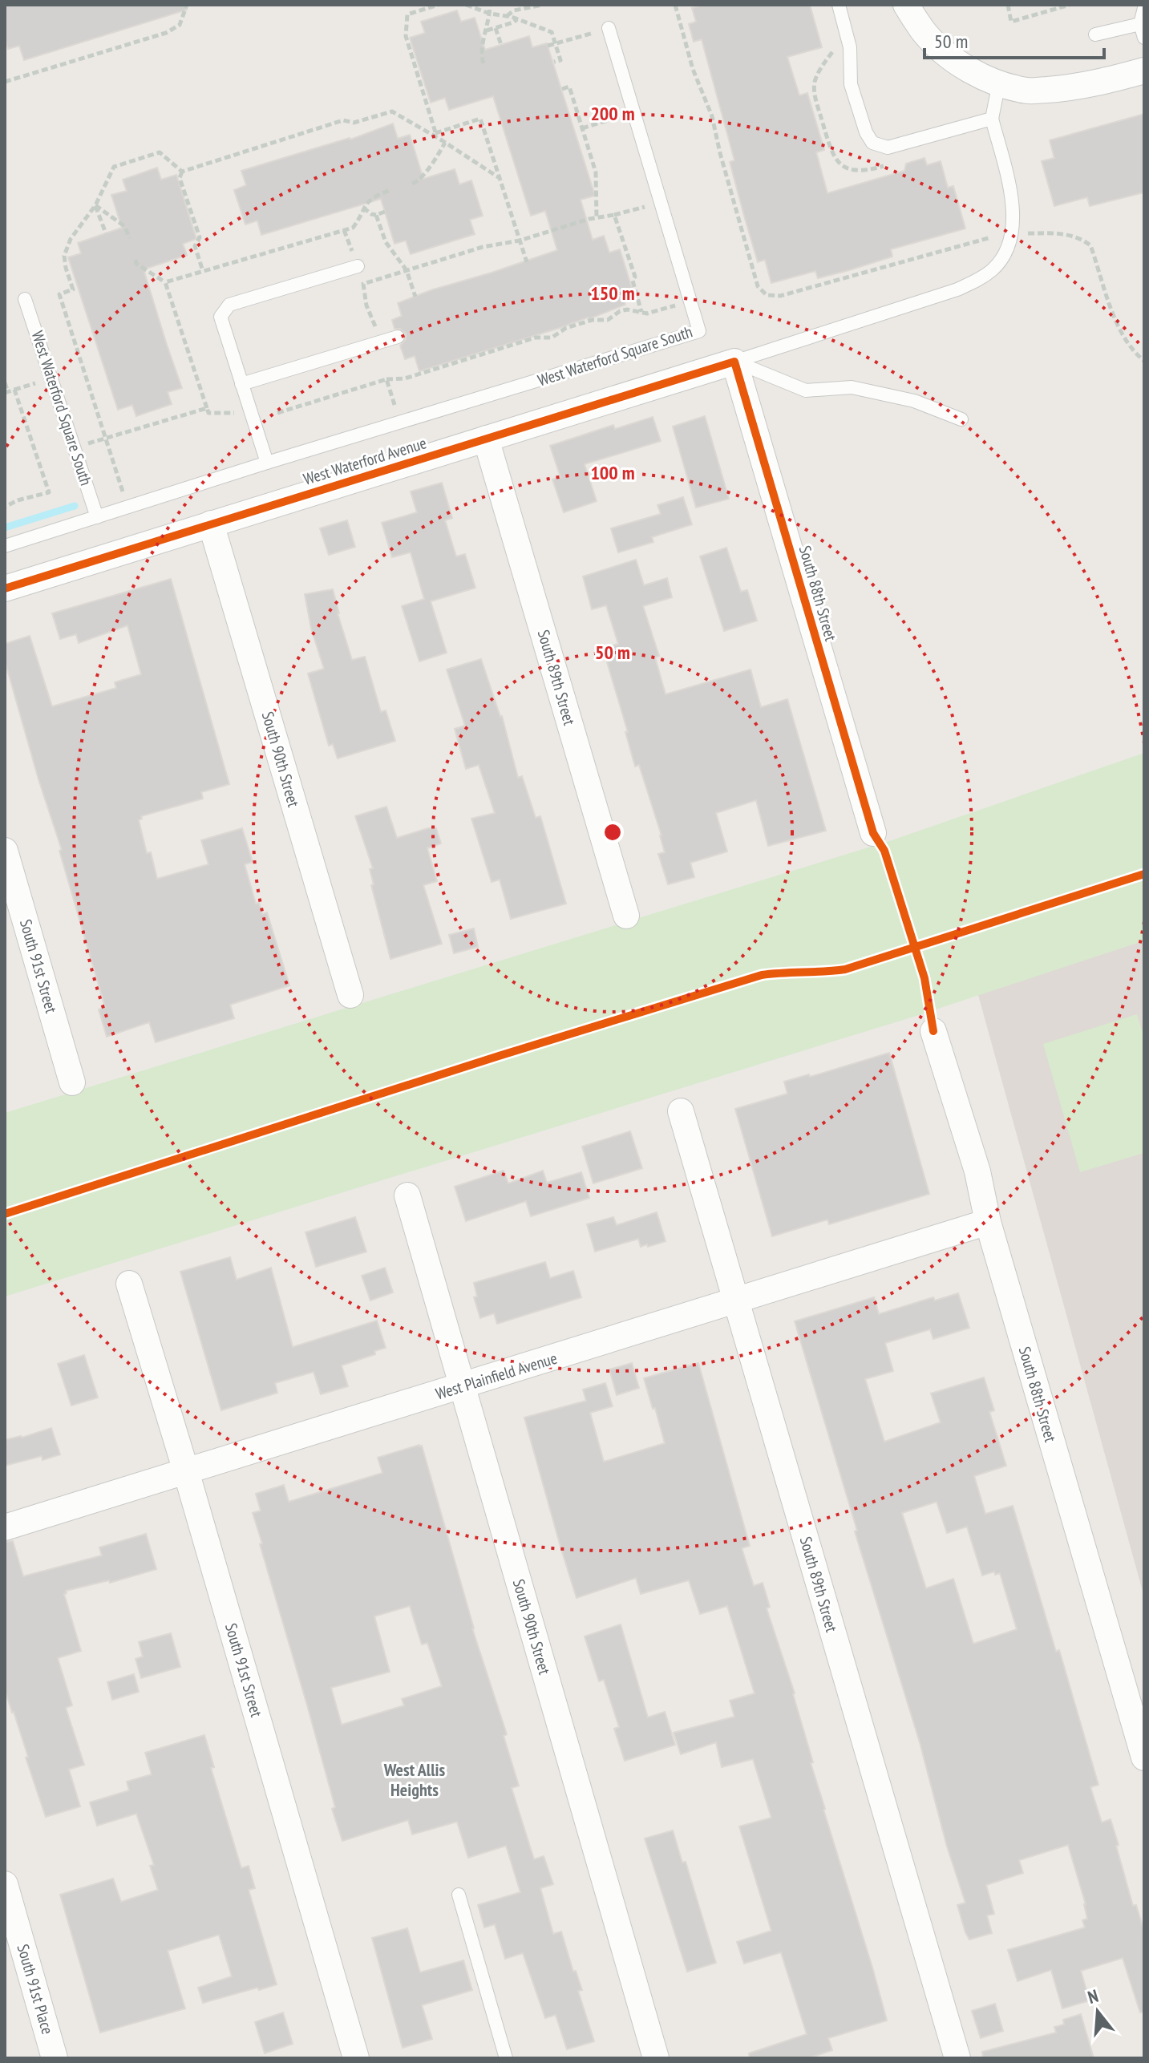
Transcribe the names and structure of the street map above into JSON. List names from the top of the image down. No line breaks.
{"streets":{"street":["West Waterford Avenue","South 88th Street","South 89th Street","South 90th Street","South 91st Street","West Plainfield Avenue","South 91st Place"],"lane":["West Waterford Square South"]},"crossings":[["West Waterford Avenue","South 88th Street"],["West Waterford Avenue","South 89th Street"],["West Waterford Avenue","South 90th Street"],["South 88th Street","West Plainfield Avenue"],["South 89th Street","West Plainfield Avenue"],["South 90th Street","West Plainfield Avenue"],["South 91st Street","West Plainfield Avenue"]],"districts":["West Allis Heights"],"scale_bar":"50 m","north":"top","rings":["200 m","150 m","100 m","50 m"]}
